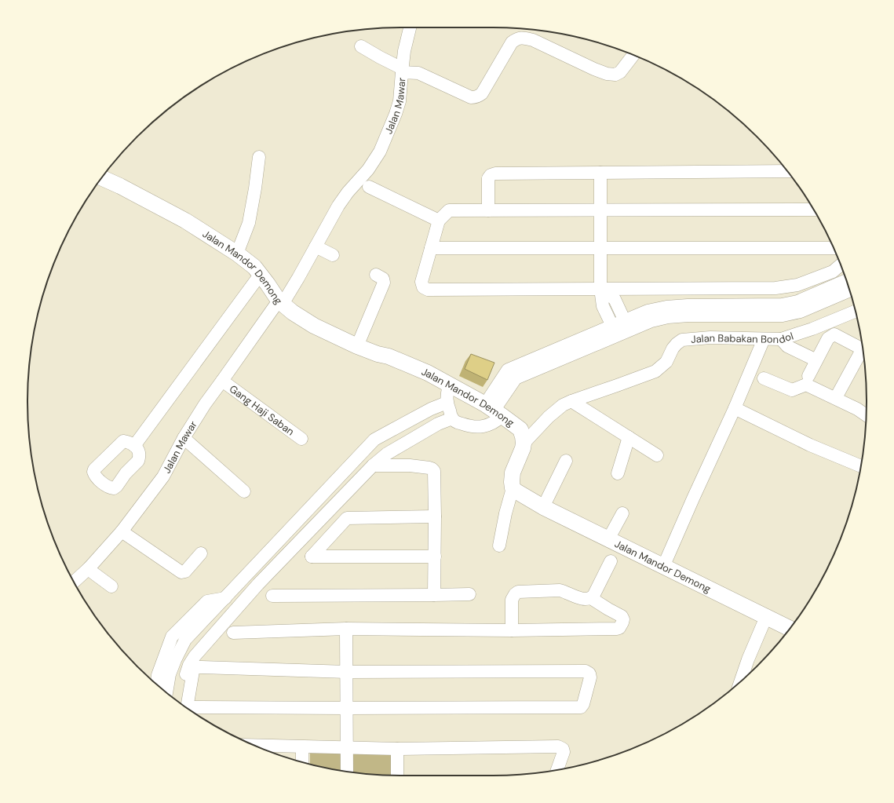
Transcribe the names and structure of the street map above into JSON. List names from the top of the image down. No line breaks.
{"streets":{"main road":["Jalan Mandor Demong"],"street":["Jalan Mawar","Jalan Babakan Bondol","Gang Haji Saban"]},"crossings":[["Jalan Mawar","Jalan Mandor Demong"],["Jalan Mawar","Gang Haji Saban"],["Jalan Mandor Demong","Jalan Babakan Bondol"]]}
